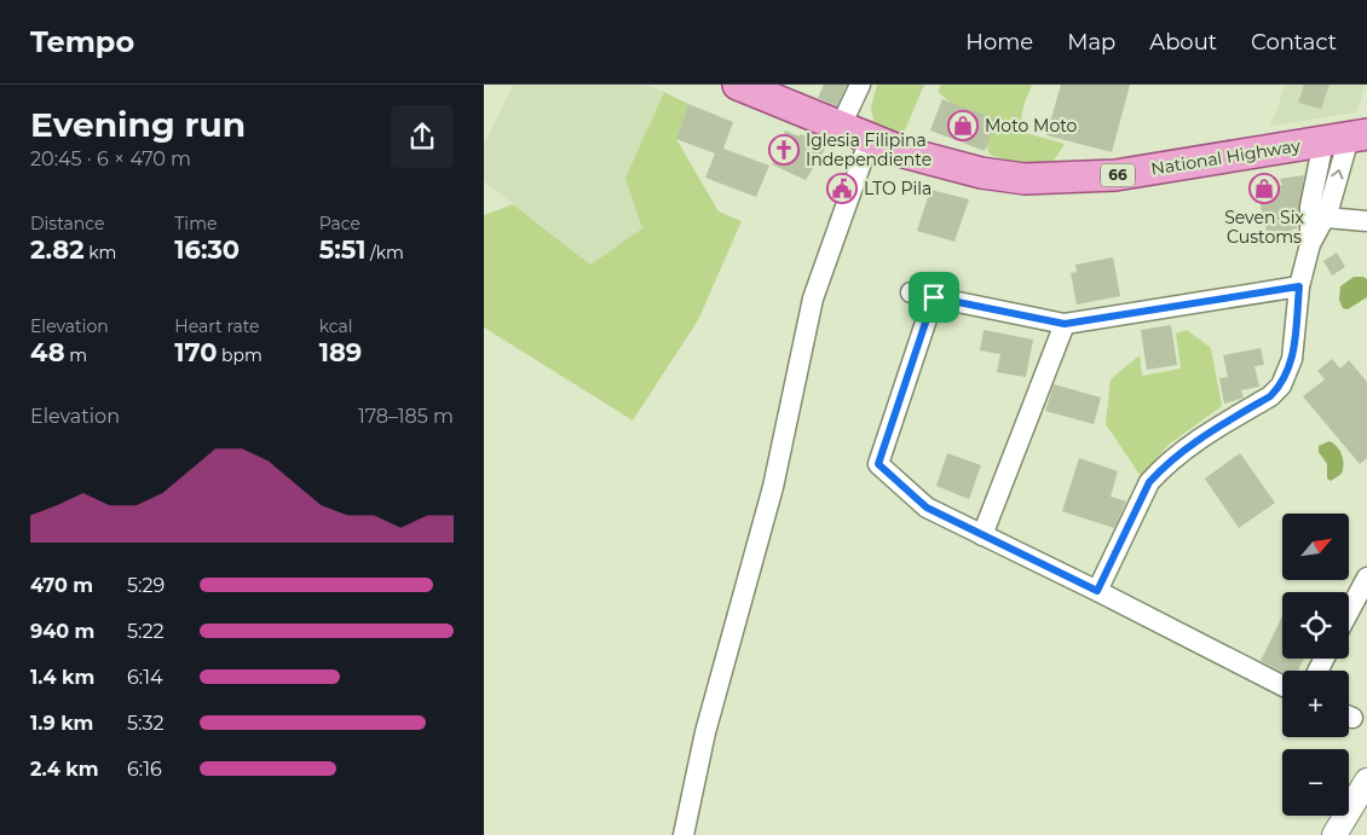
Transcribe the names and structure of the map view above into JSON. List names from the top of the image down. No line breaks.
{"streets":{"main road":["National Highway","66"]},"places":{"shop":["Moto Moto","Seven Six Customs"],"church":["Iglesia Filipina Independiente"],"public building":["LTO Pila"]},"north":"top right","page":{"header":"Tempo","nav":["Home","Map","About","Contact"],"heading":["Evening run","20:45 · 6 × 470 m"],"stats":[["Distance","2.82 km"],["Time","16:30"],["Pace","5:51 /km"],["Elevation","48 m"],["Heart rate","170 bpm"],["kcal","189"]],"chart":["Elevation","178–185 m"],"map_buttons":["+","−"],"list":[{"name":"470 m","note":"5:29"},{"name":"940 m","note":"5:22"},{"name":"1.4 km","note":"6:14"},{"name":"1.9 km","note":"5:32"},{"name":"2.4 km","note":"6:16"}]}}
